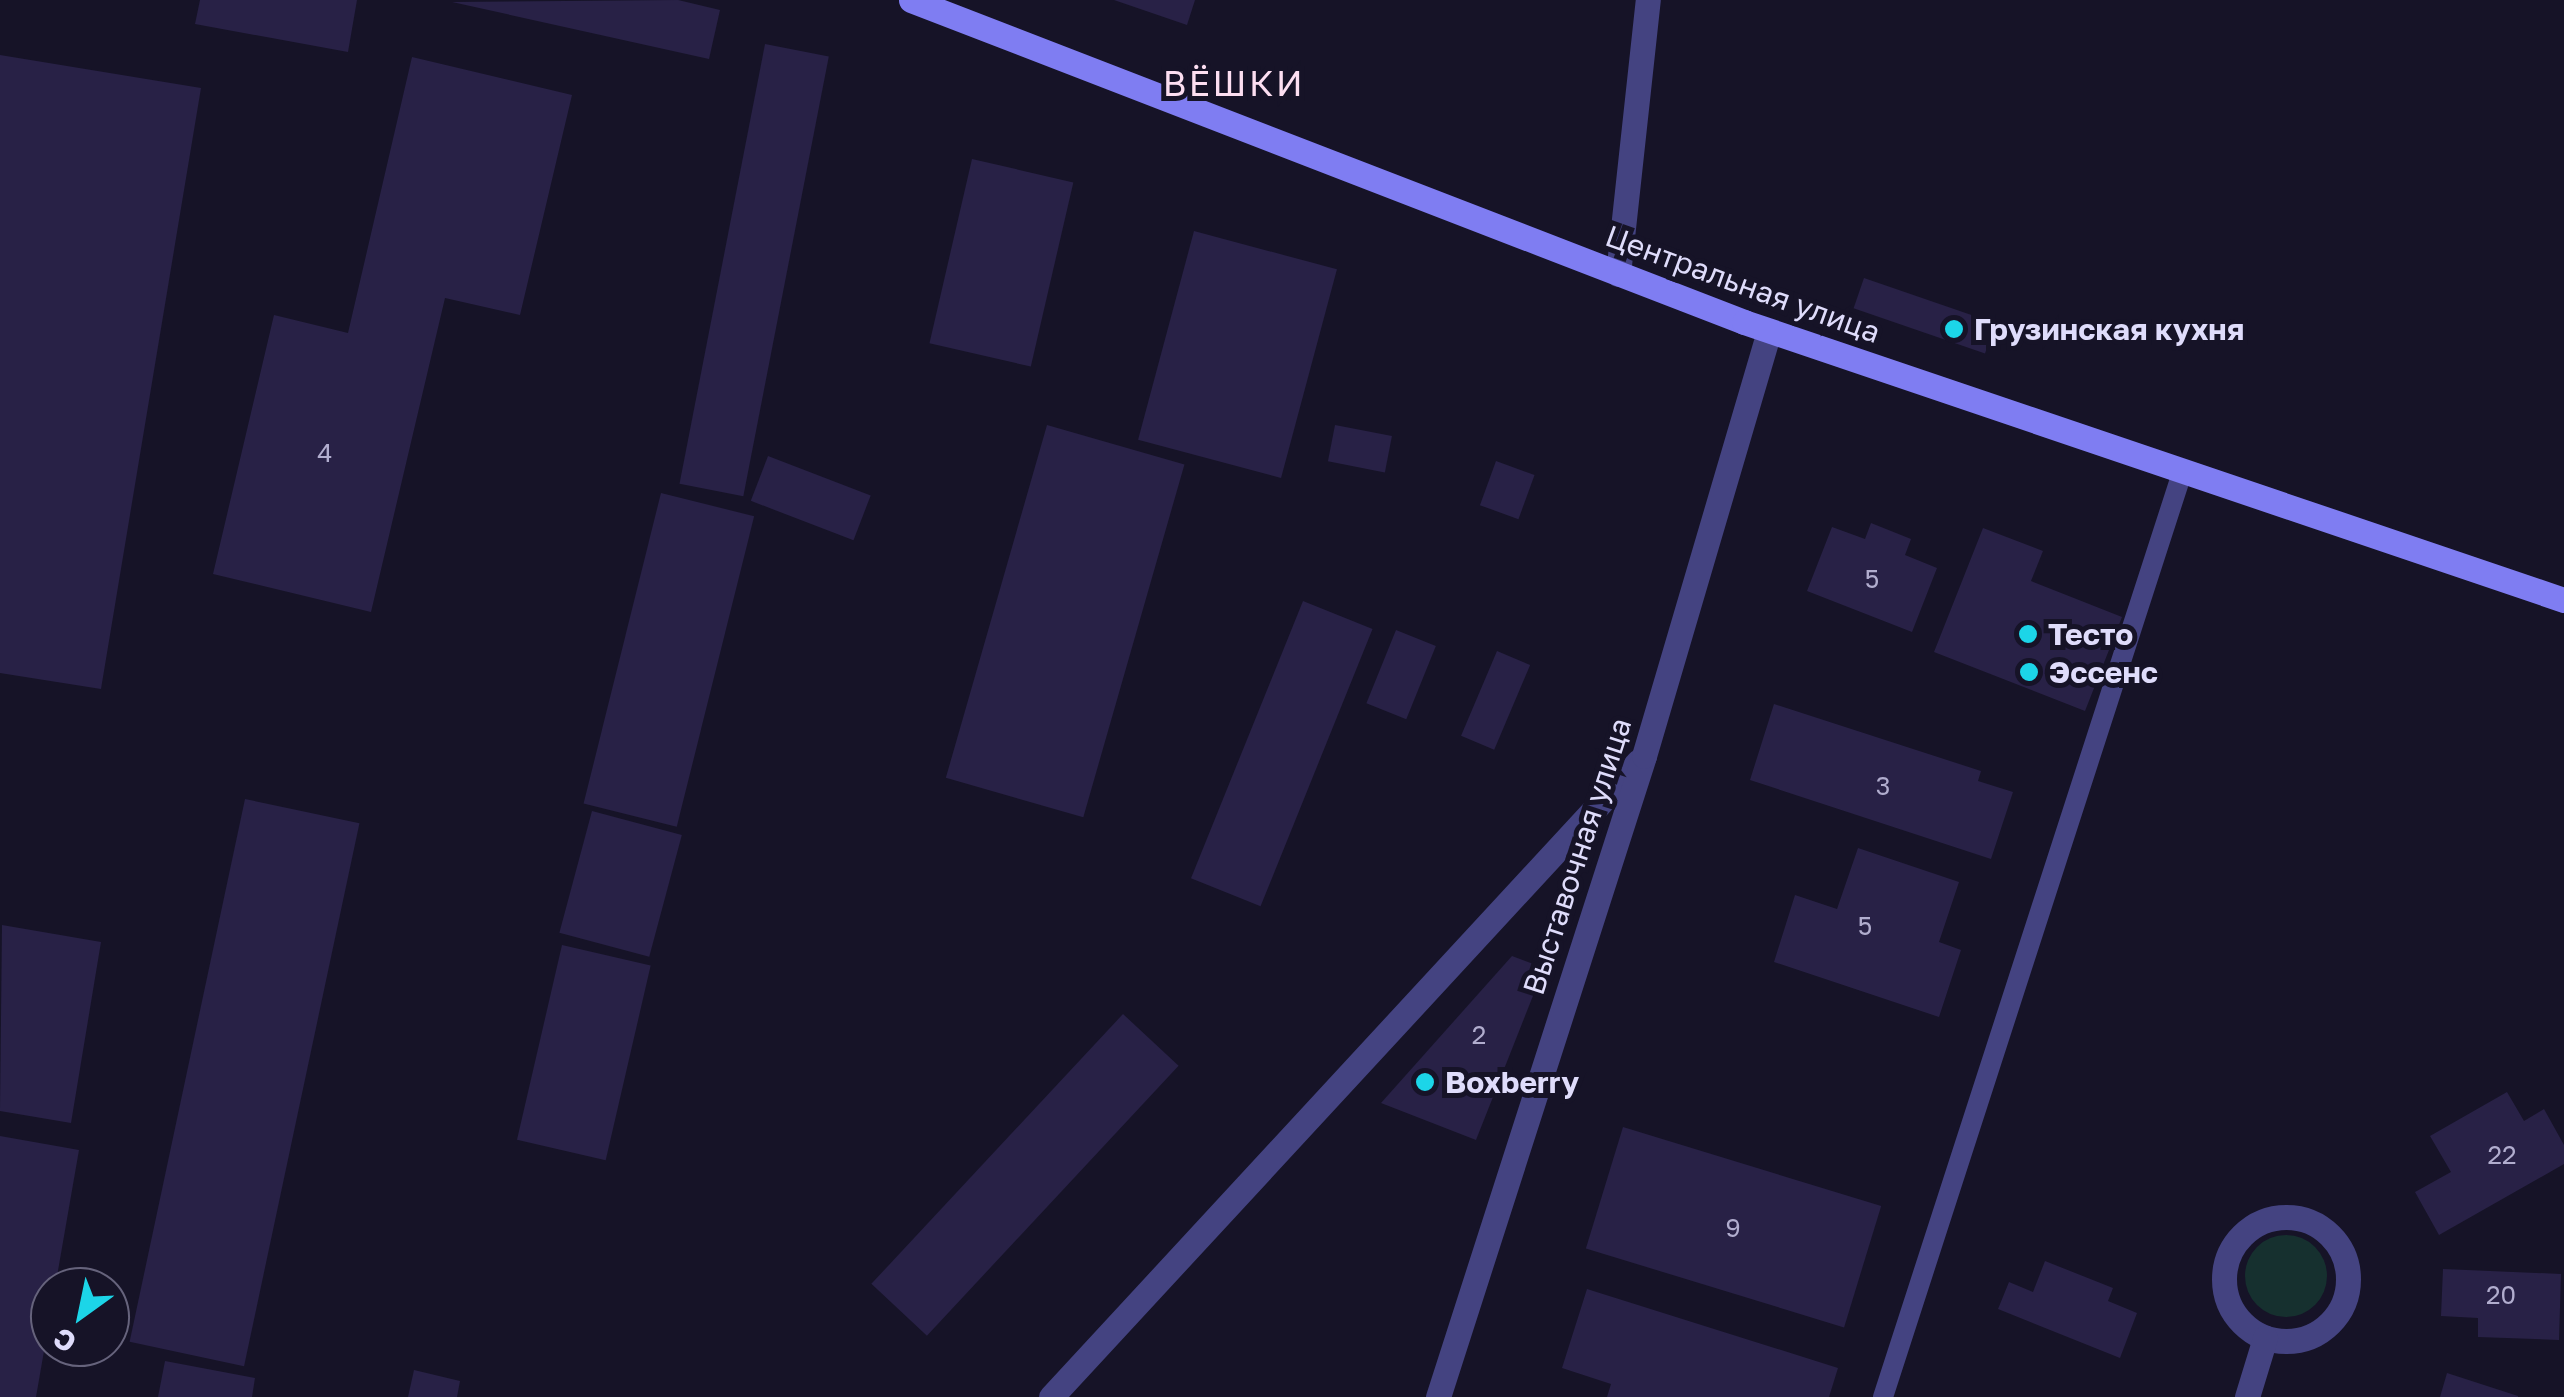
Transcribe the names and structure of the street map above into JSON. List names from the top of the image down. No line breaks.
{"streets":{"street":["Центральная улица","Выставочная улица"]},"crossings":[["Центральная улица","Выставочная улица"]],"districts":["ВЁШКИ"],"places":["Грузинская кухня","Тесто","Эссенс","Boxberry"],"house_numbers":["4","5","3","5","2","22","9","20"],"north":"bottom left"}
